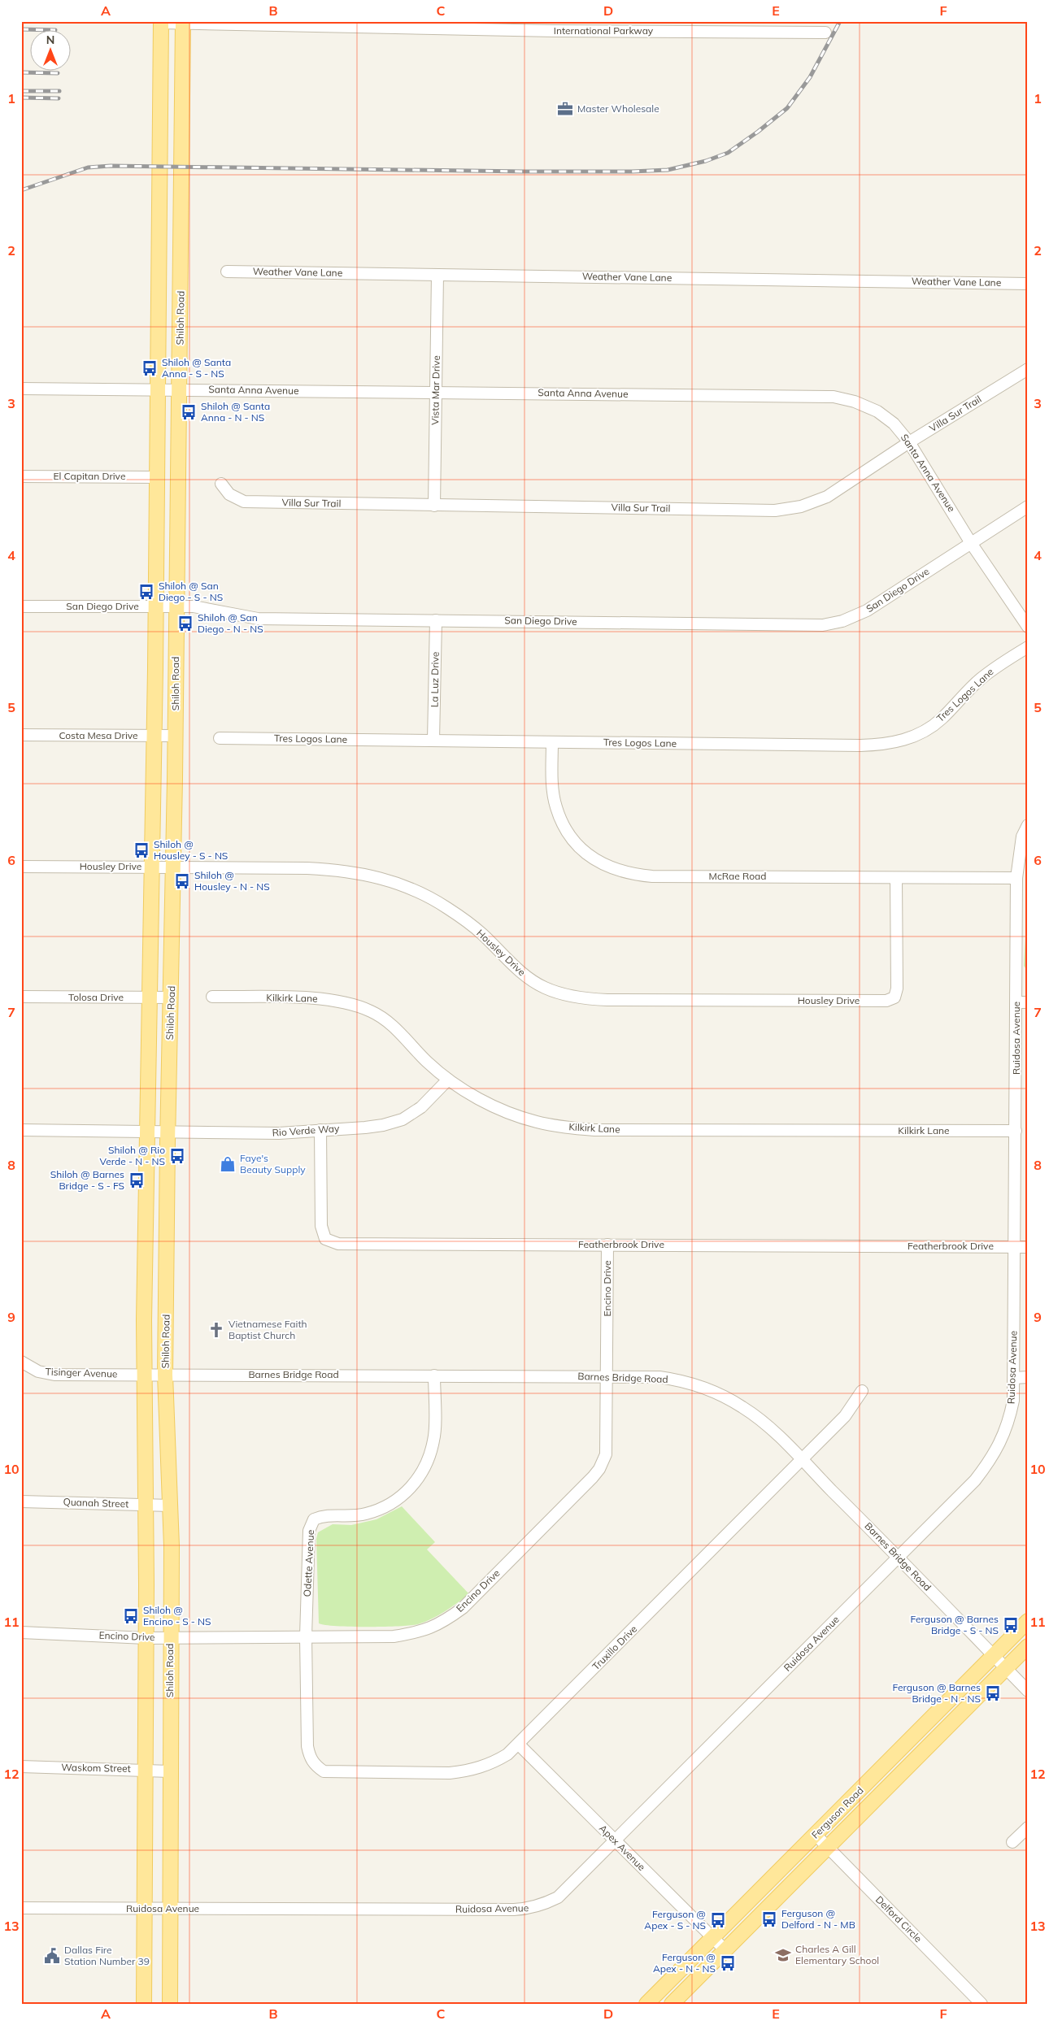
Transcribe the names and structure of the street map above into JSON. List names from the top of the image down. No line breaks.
{"streets":{"main road":["Shiloh Road","Ferguson Road"],"street":["International Parkway","Weather Vane Lane","Santa Anna Avenue","Vista Mar Drive","Villa Sur Trail","El Capitan Drive","San Diego Drive","La Luz Drive","Tres Logos Lane","Costa Mesa Drive","Housley Drive","McRae Road","Tolosa Drive","Kilkirk Lane","Ruidosa Avenue","Rio Verde Way","Featherbrook Drive","Encino Drive","Tisinger Avenue","Barnes Bridge Road","Quanah Street","Odette Avenue","Truxillo Drive","Waskom Street","Apex Avenue","Delford Circle"]},"crossings":[["International Parkway","Shiloh Road"],["Weather Vane Lane","Vista Mar Drive"],["Shiloh Road","Santa Anna Avenue"],["Shiloh Road","El Capitan Drive"],["Shiloh Road","San Diego Drive"],["Shiloh Road","Costa Mesa Drive"],["Shiloh Road","Housley Drive"],["Shiloh Road","Tolosa Drive"],["Shiloh Road","Ruidosa Avenue"],["Shiloh Road","Rio Verde Way"],["Shiloh Road","Encino Drive"],["Shiloh Road","Tisinger Avenue"],["Shiloh Road","Barnes Bridge Road"],["Shiloh Road","Quanah Street"],["Shiloh Road","Waskom Street"],["Santa Anna Avenue","Vista Mar Drive"],["Santa Anna Avenue","Villa Sur Trail"],["Santa Anna Avenue","San Diego Drive"],["Vista Mar Drive","Villa Sur Trail"],["San Diego Drive","La Luz Drive"],["La Luz Drive","Tres Logos Lane"],["Tres Logos Lane","McRae Road"],["Housley Drive","McRae Road"],["McRae Road","Ruidosa Avenue"],["Kilkirk Lane","Ruidosa Avenue"],["Kilkirk Lane","Rio Verde Way"],["Ruidosa Avenue","Featherbrook Drive"],["Ruidosa Avenue","Barnes Bridge Road"],["Ruidosa Avenue","Apex Avenue"],["Rio Verde Way","Featherbrook Drive"],["Featherbrook Drive","Encino Drive"],["Encino Drive","Barnes Bridge Road"],["Encino Drive","Odette Avenue"],["Tisinger Avenue","Barnes Bridge Road"],["Barnes Bridge Road","Odette Avenue"],["Barnes Bridge Road","Truxillo Drive"],["Barnes Bridge Road","Ferguson Road"],["Odette Avenue","Truxillo Drive"],["Truxillo Drive","Apex Avenue"],["Ferguson Road","Apex Avenue"],["Ferguson Road","Delford Circle"]],"places":{"office":["Master Wholesale"],"bus stop":["Shiloh @ Santa Anna - S - NS","Shiloh @ Santa Anna - N - NS","Shiloh @ San Diego - S - NS","Shiloh @ San Diego - N - NS","Shiloh @ Housley - S - NS","Shiloh @ Housley - N - NS","Shiloh @ Rio Verde - N - NS","Shiloh @ Barnes Bridge - S - FS","Shiloh @ Encino - S - NS","Ferguson @ Barnes Bridge - S - NS","Ferguson @ Barnes Bridge - N - NS","Ferguson @ Delford - N - MB","Ferguson @ Apex - S - NS","Ferguson @ Apex - N - NS"],"shop":["Faye's Beauty Supply"],"church":["Vietnamese Faith Baptist Church"],"school or university":["Charles A Gill Elementary School"],"public building":["Dallas Fire Station Number 39"]},"north":"top","grid":{"columns":["A","B","C","D","E","F"],"rows":["1","2","3","4","5","6","7","8","9","10","11","12","13"]}}
